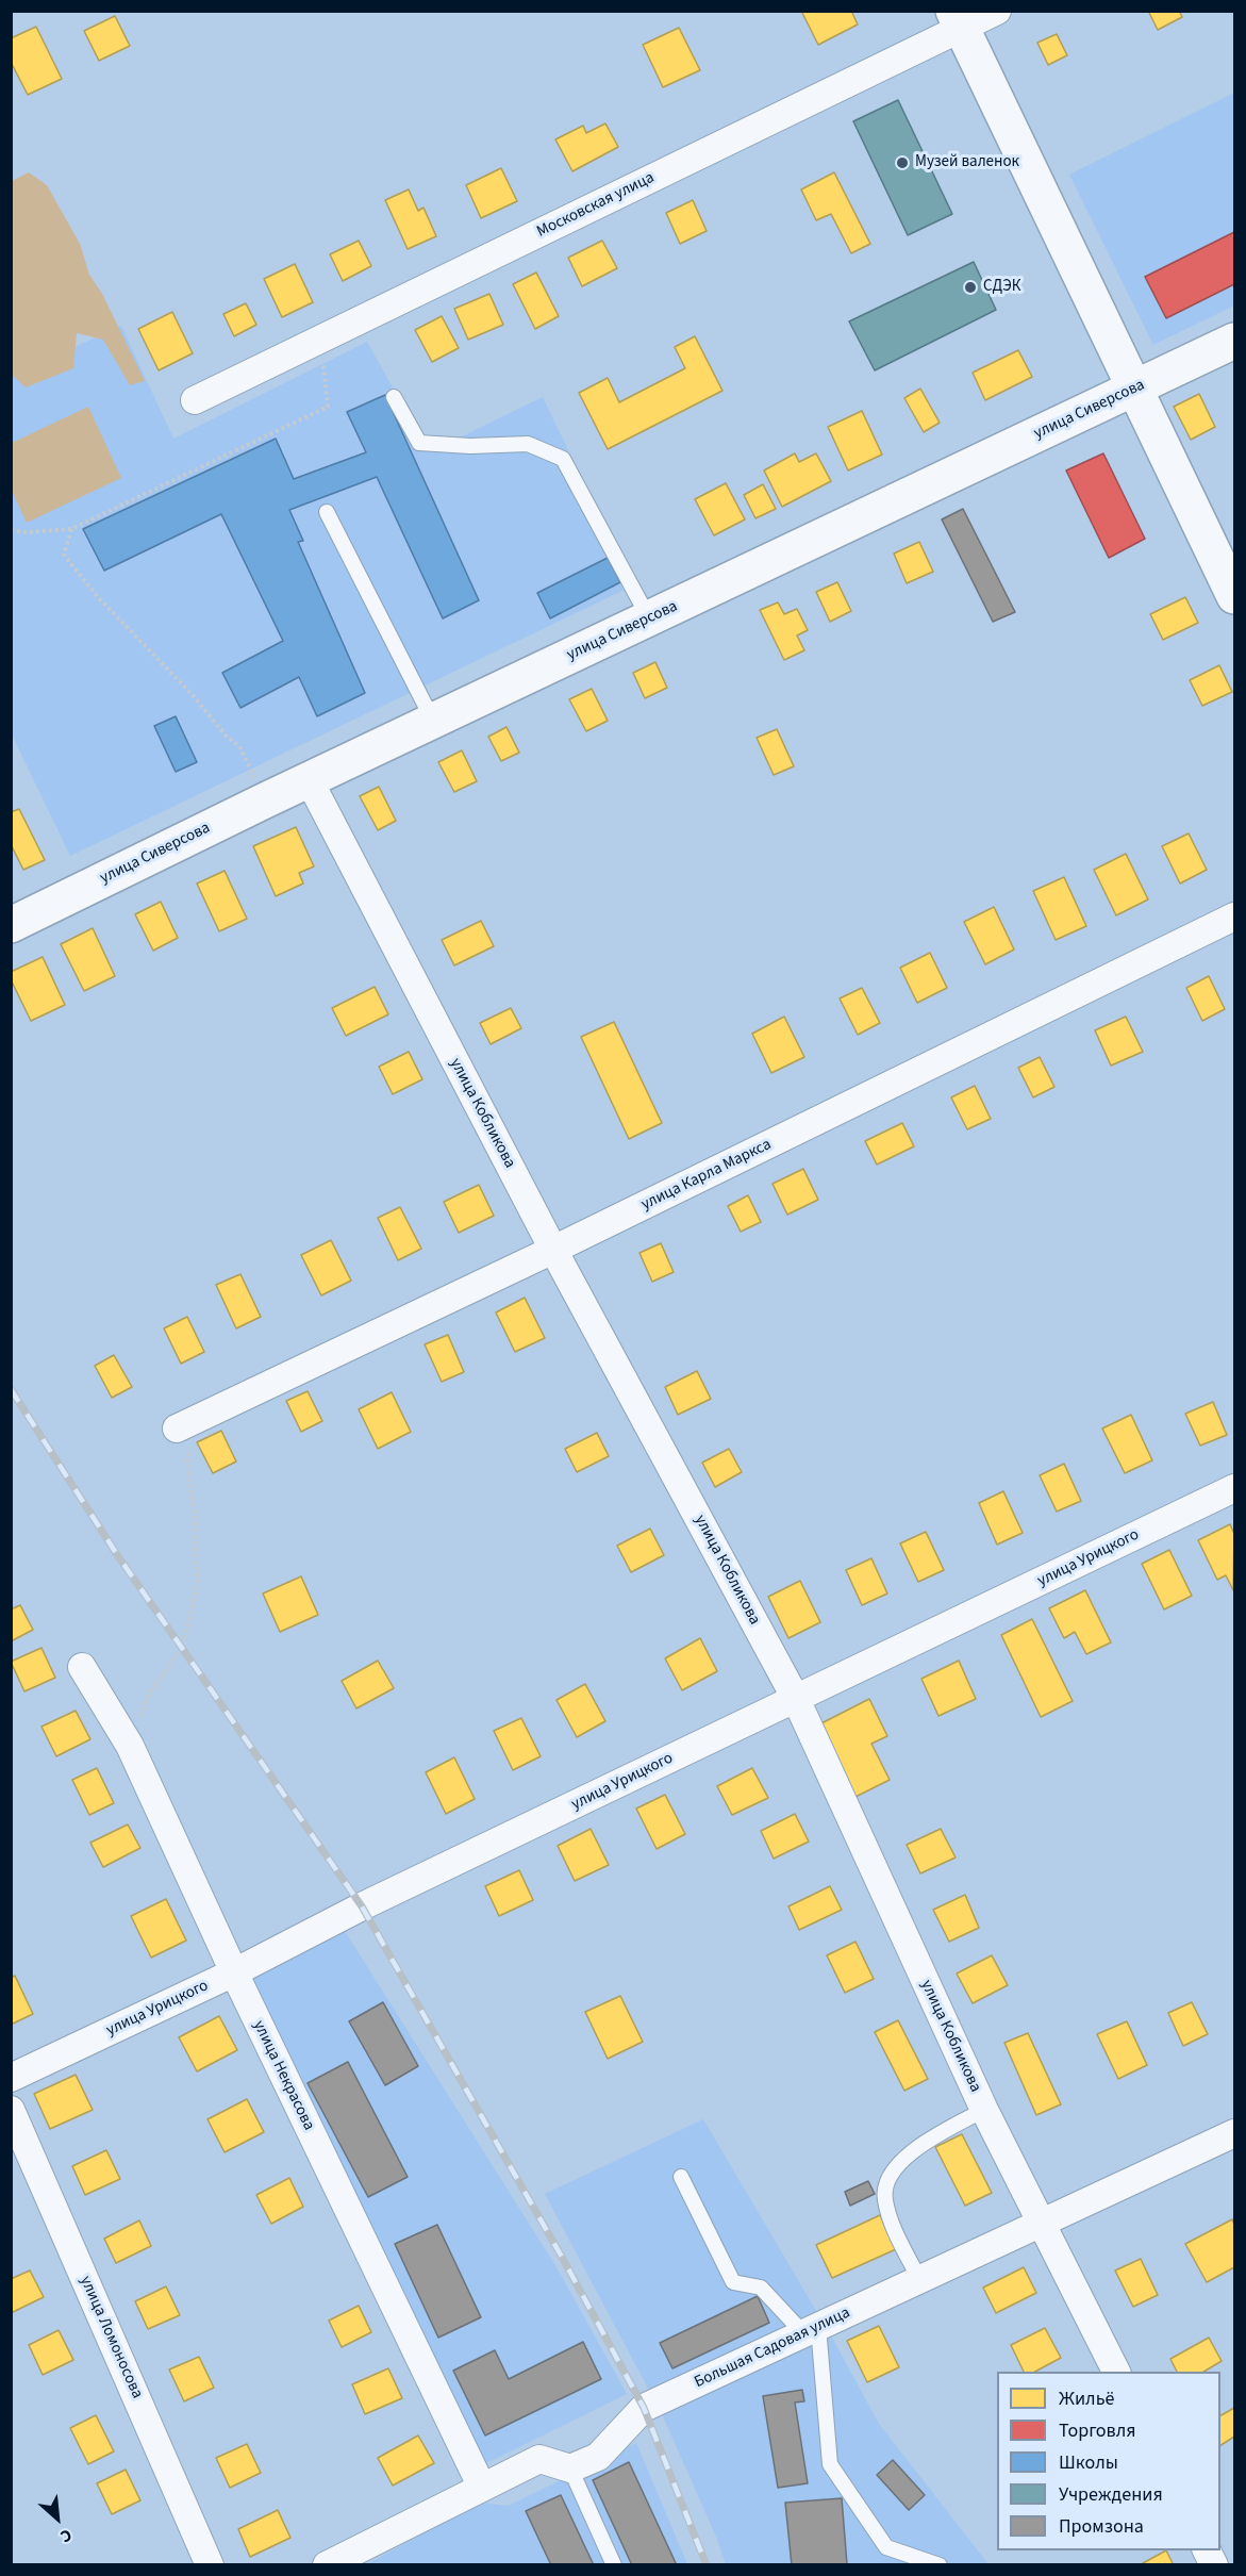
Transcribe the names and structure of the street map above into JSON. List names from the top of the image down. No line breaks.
{"streets":{"main road":["улица Сиверсова"],"street":["Московская улица","улица Кобликова","улица Карла Маркса","улица Урицкого","улица Некрасова","улица Ломоносова","Большая Садовая улица"]},"crossings":[["улица Сиверсова","улица Кобликова"],["улица Кобликова","улица Карла Маркса"],["улица Кобликова","улица Урицкого"],["улица Кобликова","Большая Садовая улица"],["улица Урицкого","улица Некрасова"]],"places":["Музей валенок","СДЭК"],"legend":["Жильё","Торговля","Школы","Учреждения","Промзона"],"north":"bottom right"}
